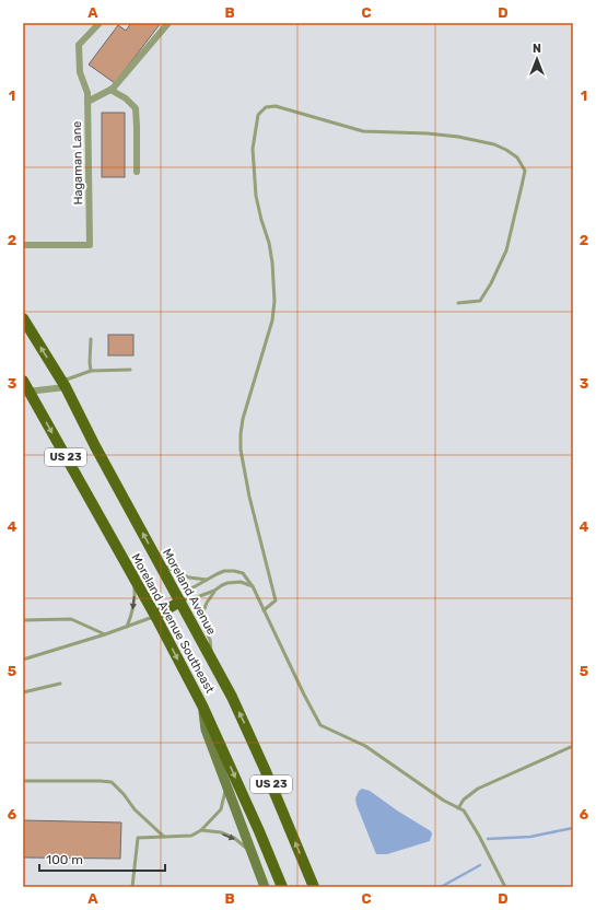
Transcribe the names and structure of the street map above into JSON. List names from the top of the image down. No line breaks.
{"streets":{"main road":["US 23","Moreland Avenue","Moreland Avenue Southeast"],"street":["Hagaman Lane"]},"scale_bar":"100 m","north":"top","grid":{"columns":["A","B","C","D"],"rows":["1","2","3","4","5","6"]}}
